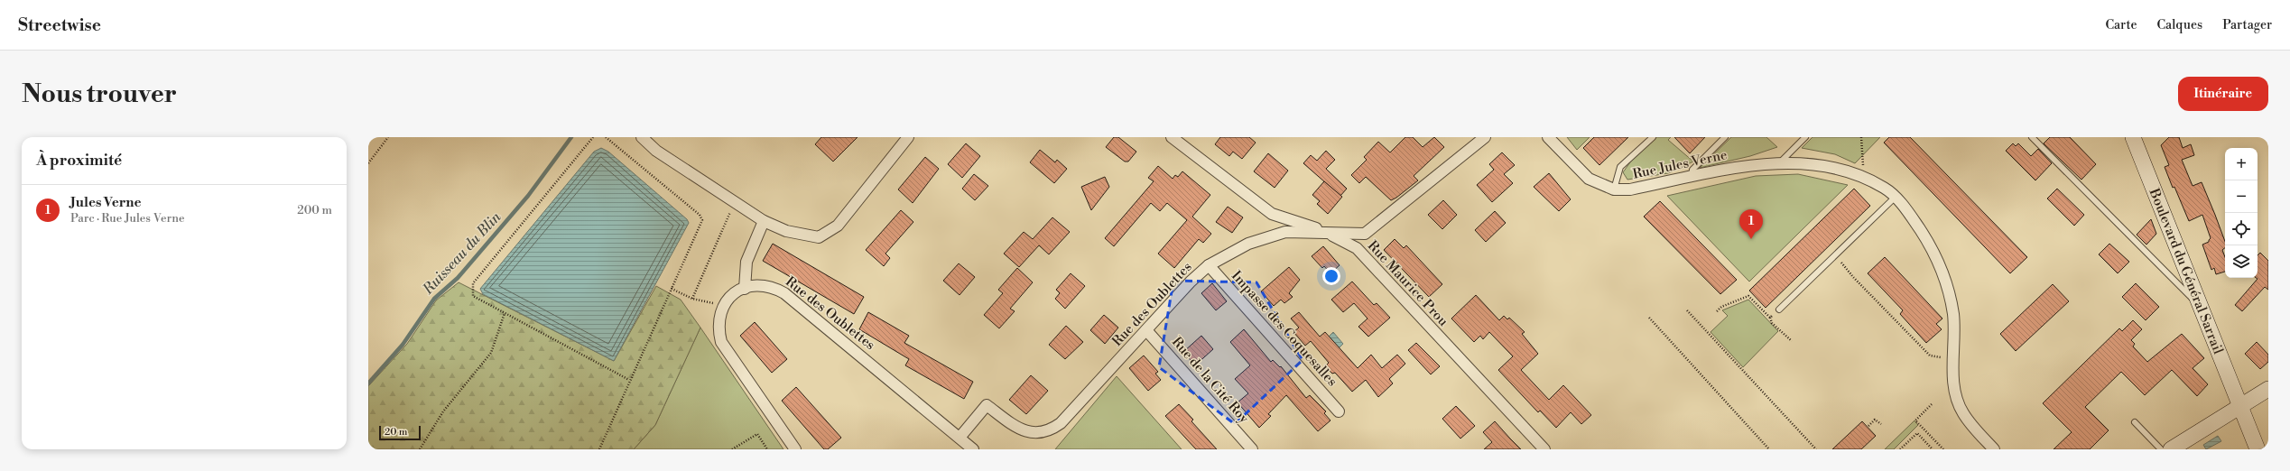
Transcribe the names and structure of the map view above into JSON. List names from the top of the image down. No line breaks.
{"streets":{"main road":["Boulevard du Général Sarrail"],"street":["Rue Jules Verne","Rue Maurice Prou","Rue des Oublettes","Impasse des Coquesalles","Rue de la Cité Roy"]},"crossings":[["Rue Maurice Prou","Rue des Oublettes"],["Rue des Oublettes","Impasse des Coquesalles"],["Rue des Oublettes","Rue de la Cité Roy"]],"water":["Ruisseau du Blin"],"scale_bar":"20 m","page":{"header":"Streetwise","nav":["Carte","Calques","Partager"],"buttons":"Itinéraire","title":"Nous trouver","heading":"À proximité","map_buttons":["+","−"],"list":[{"mark":"1","name":"Jules Verne","note":"Parc · Rue Jules Verne","value":"200 m"}],"pins":"1","scale":"20 m"}}
